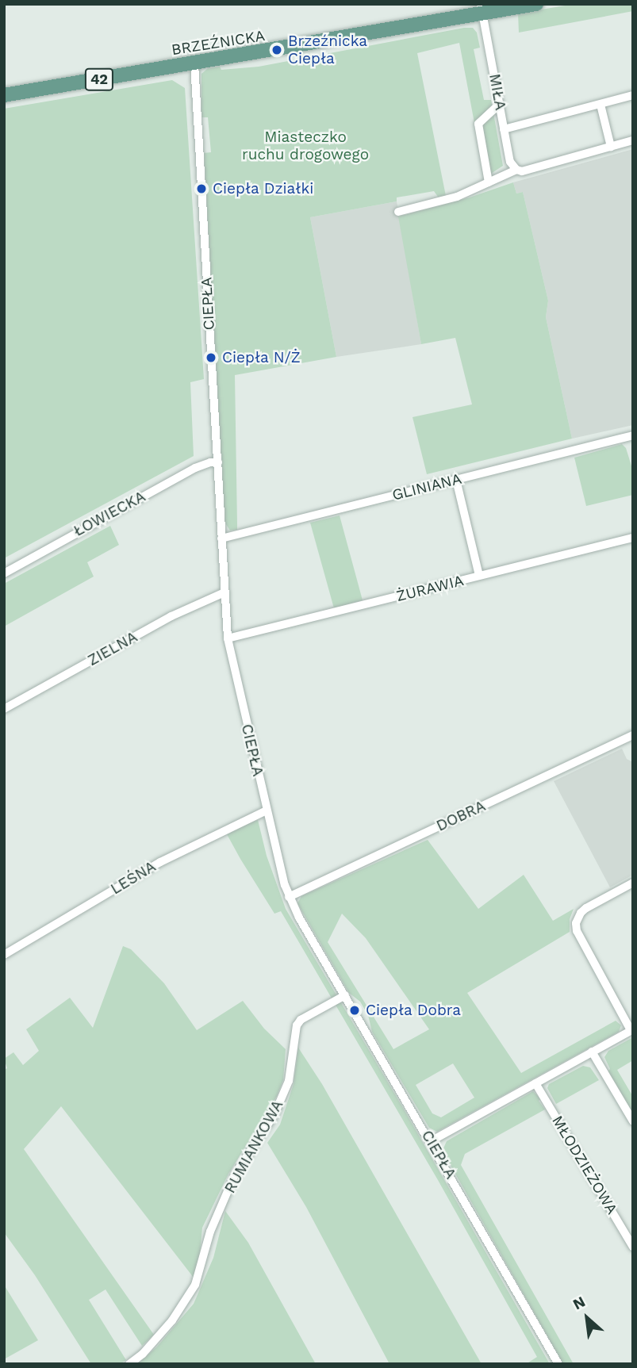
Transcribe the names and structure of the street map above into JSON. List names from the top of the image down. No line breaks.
{"streets":{"main road":["BRZEŹNICKA","42"],"street":["MIŁA","CIEPŁA","GLINIANA","ŁOWIECKA","ŻURAWIA","ZIELNA","DOBRA","LEŚNA","RUMIANKOWA","MŁODZIEŻOWA"]},"crossings":[["BRZEŹNICKA","MIŁA"],["BRZEŹNICKA","CIEPŁA"],["CIEPŁA","GLINIANA"],["CIEPŁA","ŁOWIECKA"],["CIEPŁA","ŻURAWIA"],["CIEPŁA","ZIELNA"],["CIEPŁA","DOBRA"],["CIEPŁA","LEŚNA"],["CIEPŁA","RUMIANKOWA"]],"parks":["Miasteczko ruchu drogowego"],"places":["Brzeźnicka Ciepła","Ciepła Działki","Ciepła N/Ż","Ciepła Dobra"],"north":"top left"}
